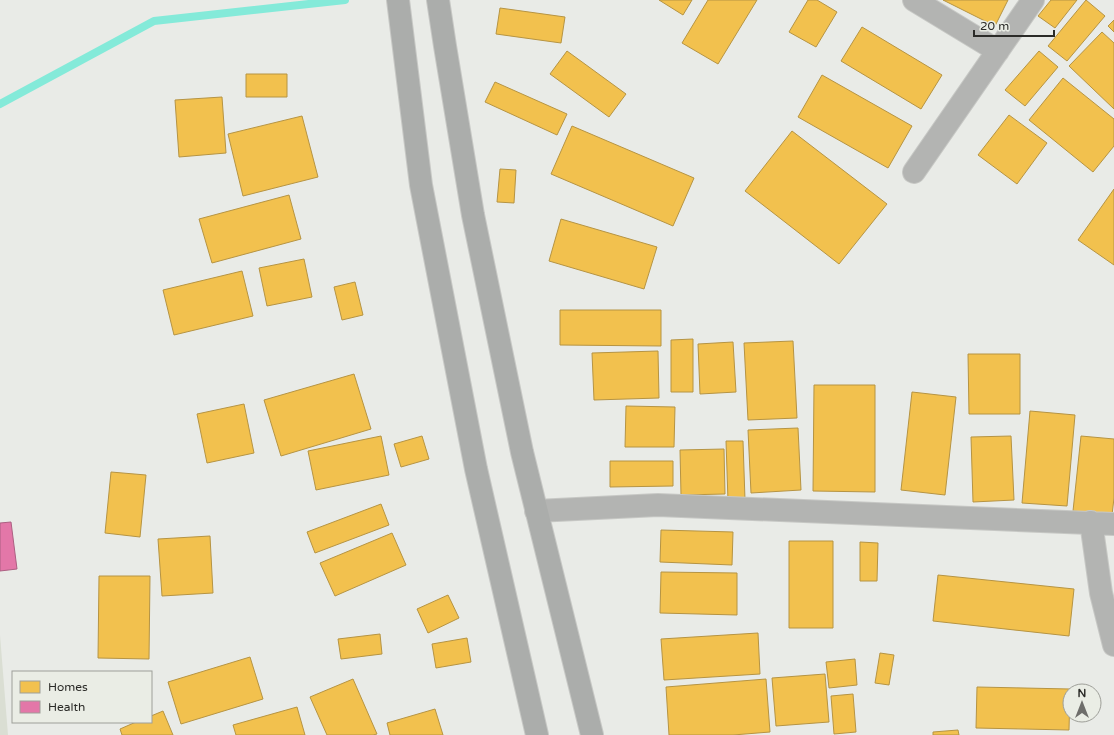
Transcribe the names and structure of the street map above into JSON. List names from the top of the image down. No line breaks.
{"legend":["Homes","Health"],"scale_bar":"20 m","north":"top"}
